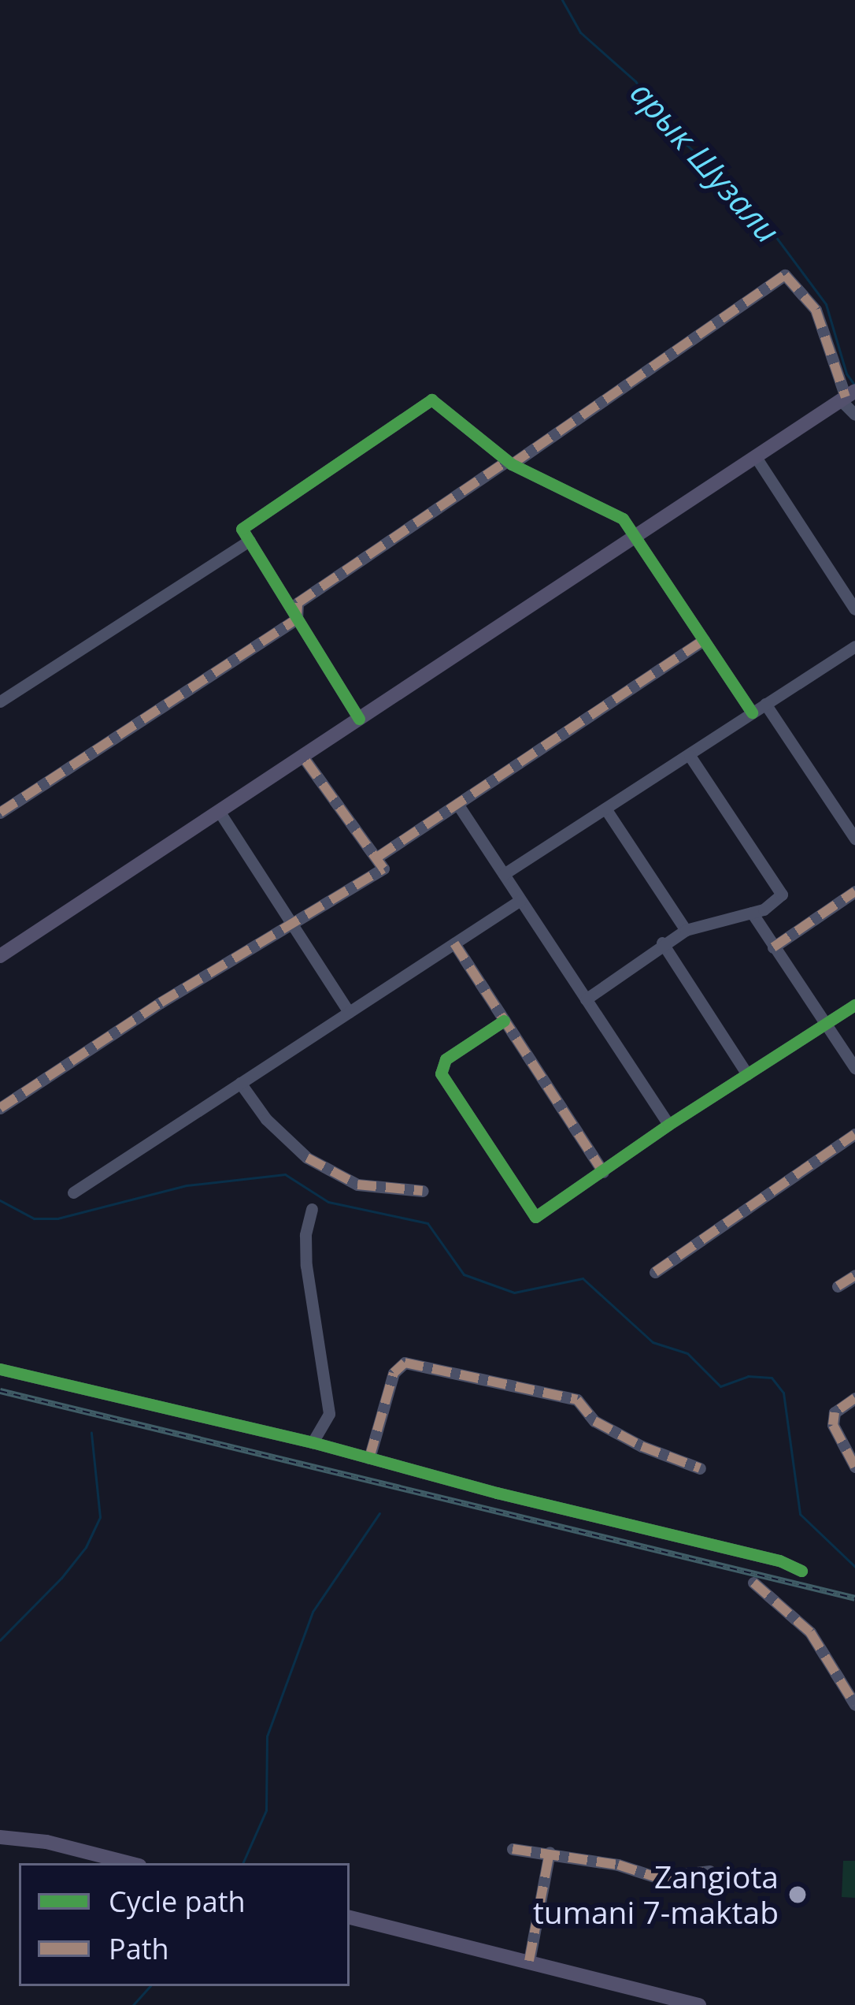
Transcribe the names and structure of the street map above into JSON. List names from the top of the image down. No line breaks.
{"water":["арык Шузали"],"places":["Zangiota tumani 7-maktab"],"legend":["Cycle path","Path"]}
